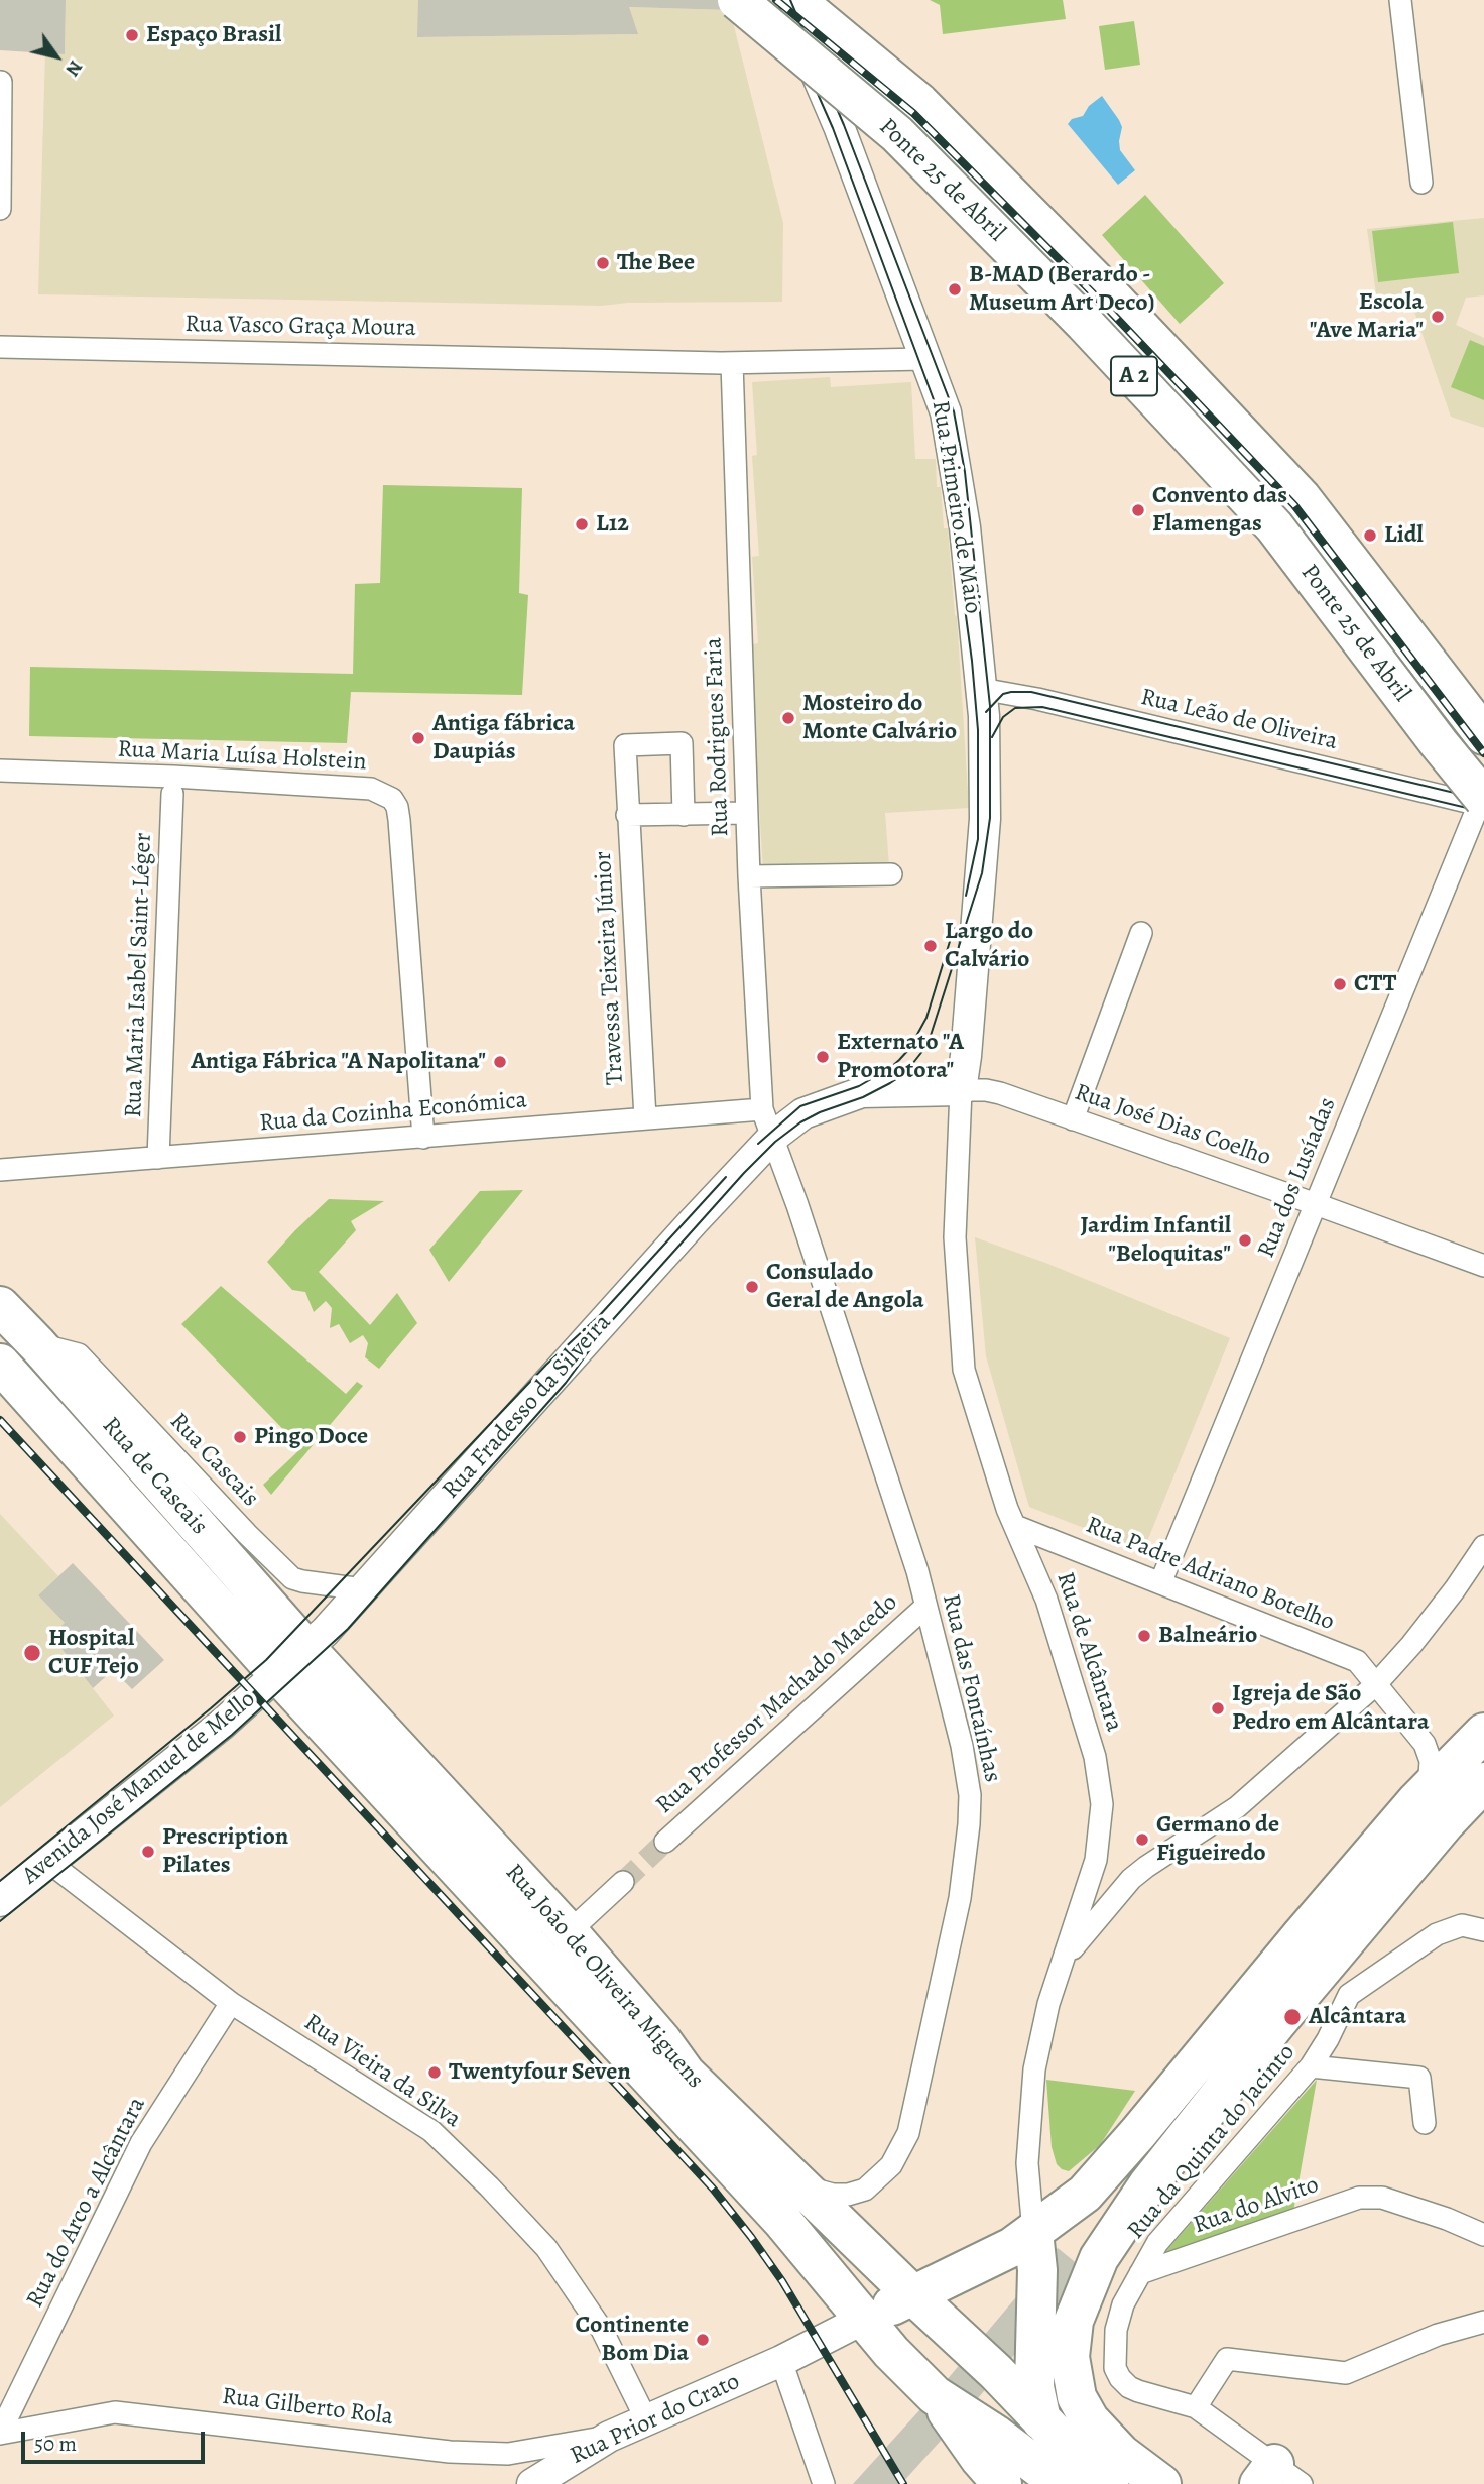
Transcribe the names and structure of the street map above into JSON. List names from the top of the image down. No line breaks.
{"streets":{"highway":["Ponte 25 de Abril","A 2","Rua de Cascais","Rua João de Oliveira Miguens"],"main road":["Rua Primeiro de Maio","Rua Fradesso da Silveira","Avenida José Manuel de Mello","Rua Prior do Crato"],"street":["Rua Vasco Graça Moura","Rua Leão de Oliveira","Rua Rodrigues Faria","Rua Maria Luísa Holstein","Travessa Teixeira Júnior","Rua Maria Isabel Saint-Léger","Rua da Cozinha Económica","Rua José Dias Coelho","Rua dos Lusíadas","Rua Cascais","Rua Padre Adriano Botelho","Rua de Alcântara","Rua das Fontaínhas","Rua Professor Machado Macedo","Rua Vieira da Silva","Rua da Quinta do Jacinto","Rua do Arco a Alcântara","Rua do Alvito","Rua Gilberto Rola"]},"crossings":[["Ponte 25 de Abril","Rua Leão de Oliveira"],["Ponte 25 de Abril","Rua dos Lusíadas"],["Rua Vasco Graça Moura","Rua Rodrigues Faria"],["Rua Primeiro de Maio","Rua Leão de Oliveira"],["Rua Primeiro de Maio","Rua José Dias Coelho"],["Rua Primeiro de Maio","Rua de Alcântara"],["Rua Leão de Oliveira","Rua dos Lusíadas"],["Rua Rodrigues Faria","Rua da Cozinha Económica"],["Rua Rodrigues Faria","Rua Fradesso da Silveira"],["Rua Rodrigues Faria","Rua das Fontaínhas"],["Rua Maria Luísa Holstein","Rua da Cozinha Económica"],["Travessa Teixeira Júnior","Rua da Cozinha Económica"],["Rua Maria Isabel Saint-Léger","Rua da Cozinha Económica"],["Rua da Cozinha Económica","Rua Fradesso da Silveira"],["Rua da Cozinha Económica","Rua das Fontaínhas"],["Rua José Dias Coelho","Rua dos Lusíadas"],["Rua José Dias Coelho","Rua de Alcântara"],["Rua dos Lusíadas","Rua Padre Adriano Botelho"],["Rua Fradesso da Silveira","Rua Cascais"],["Rua Fradesso da Silveira","Rua de Cascais"],["Rua Fradesso da Silveira","Rua das Fontaínhas"],["Rua Fradesso da Silveira","Avenida José Manuel de Mello"],["Rua Fradesso da Silveira","Rua João de Oliveira Miguens"],["Rua Cascais","Rua de Cascais"],["Rua de Cascais","Avenida José Manuel de Mello"],["Rua de Cascais","Rua João de Oliveira Miguens"],["Rua Padre Adriano Botelho","Rua de Alcântara"],["Rua das Fontaínhas","Rua Professor Machado Macedo"],["Rua das Fontaínhas","Rua João de Oliveira Miguens"],["Avenida José Manuel de Mello","Rua João de Oliveira Miguens"],["Avenida José Manuel de Mello","Rua Vieira da Silva"],["Rua João de Oliveira Miguens","Rua Prior do Crato"],["Rua Vieira da Silva","Rua do Arco a Alcântara"],["Rua Vieira da Silva","Rua Prior do Crato"],["Rua da Quinta do Jacinto","Rua do Alvito"],["Rua do Arco a Alcântara","Rua Gilberto Rola"],["Rua Gilberto Rola","Rua Prior do Crato"]],"places":["Espaço Brasil","The Bee","B-MAD (Berardo - Museum Art Deco)","Escola \"Ave Maria\"","Convento das Flamengas","L12","Lidl","Mosteiro do Monte Calvário","Antiga fábrica Daupiás","Largo do Calvário","CTT","Externato \"A Promotora\"","Antiga Fábrica \"A Napolitana\"","Jardim Infantil \"Beloquitas\"","Consulado Geral de Angola","Pingo Doce","Balneário","Hospital CUF Tejo","Igreja de São Pedro em Alcântara","Germano de Figueiredo","Prescription Pilates","Alcântara","Twentyfour Seven","Continente Bom Dia"],"scale_bar":"50 m","north":"bottom right"}
